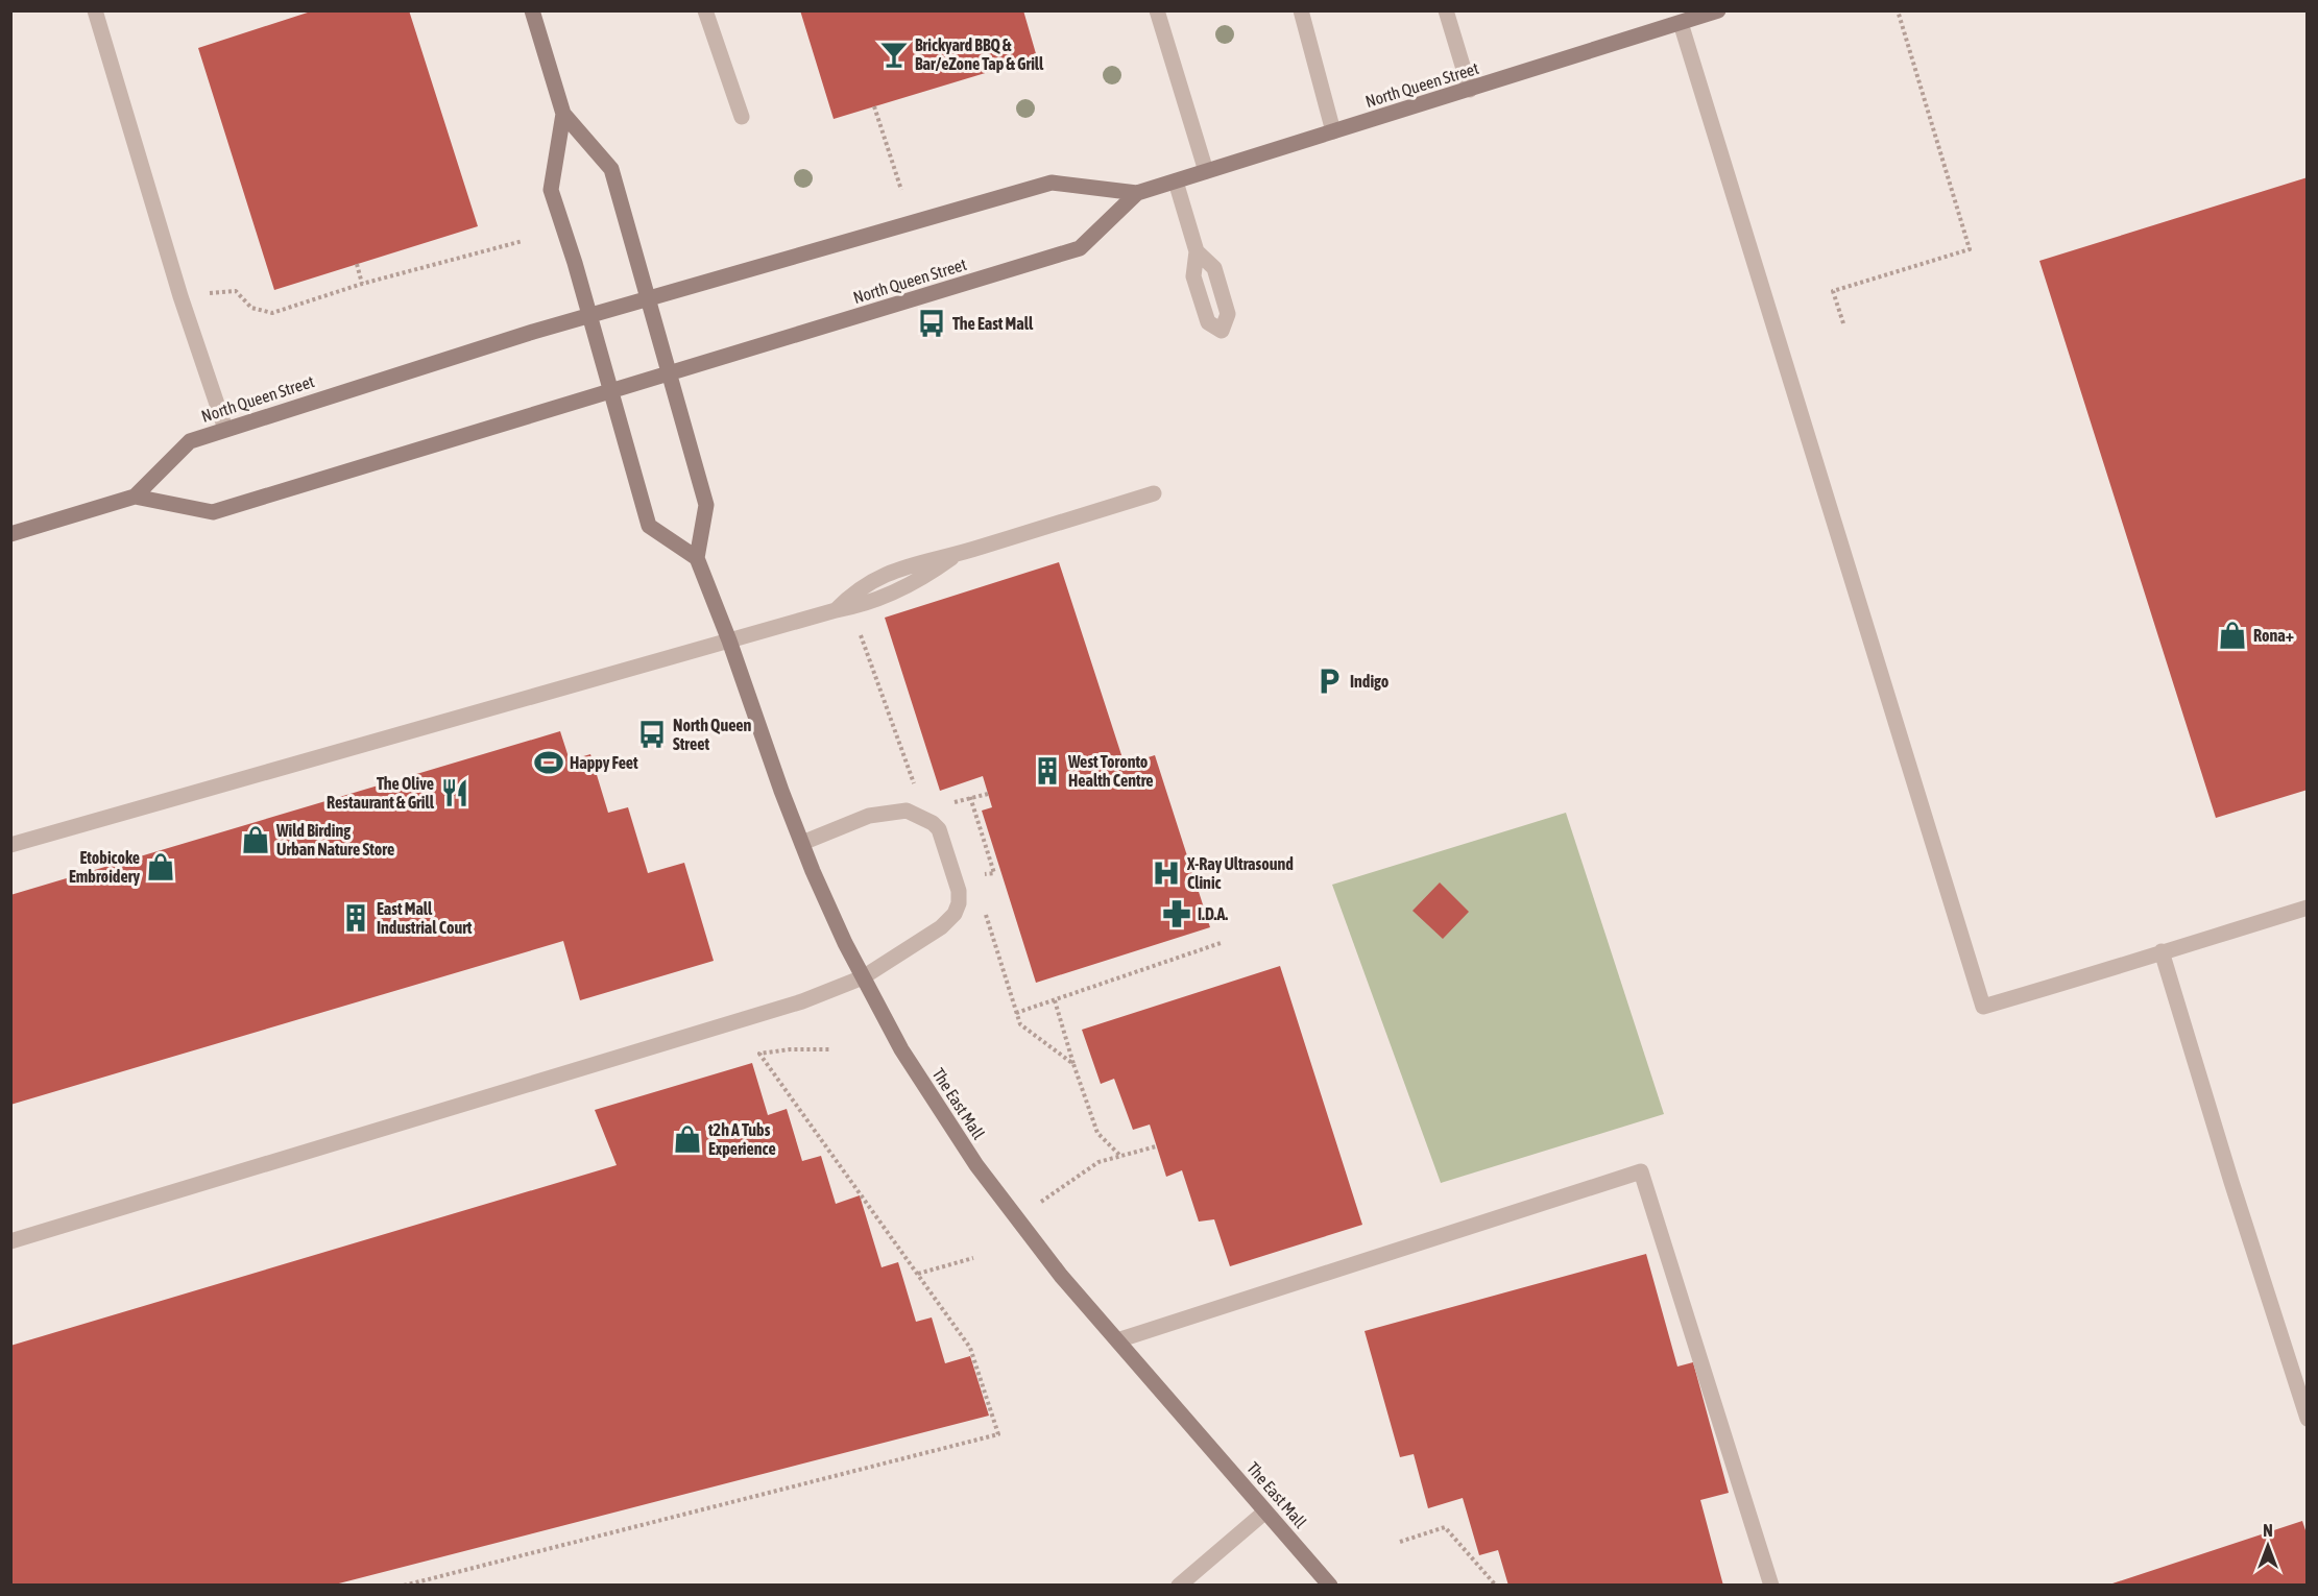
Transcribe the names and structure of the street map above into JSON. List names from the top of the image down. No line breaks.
{"streets":{"main road":["North Queen Street","The East Mall"]},"places":{"bar":["Brickyard BBQ & Bar/eZone Tap & Grill"],"bus stop":["The East Mall","North Queen Street"],"shop":["Rona+","Wild Birding Urban Nature Store","Etobicoke Embroidery","t2h A Tubs Experience"],"parking":["Indigo"],"sports":["Happy Feet"],"building":["West Toronto Health Centre","East Mall Industrial Court"],"restaurant":["The Olive Restaurant & Grill"],"hospital":["X-Ray Ultrasound Clinic"],"pharmacy":["I.D.A."]},"north":"top"}
